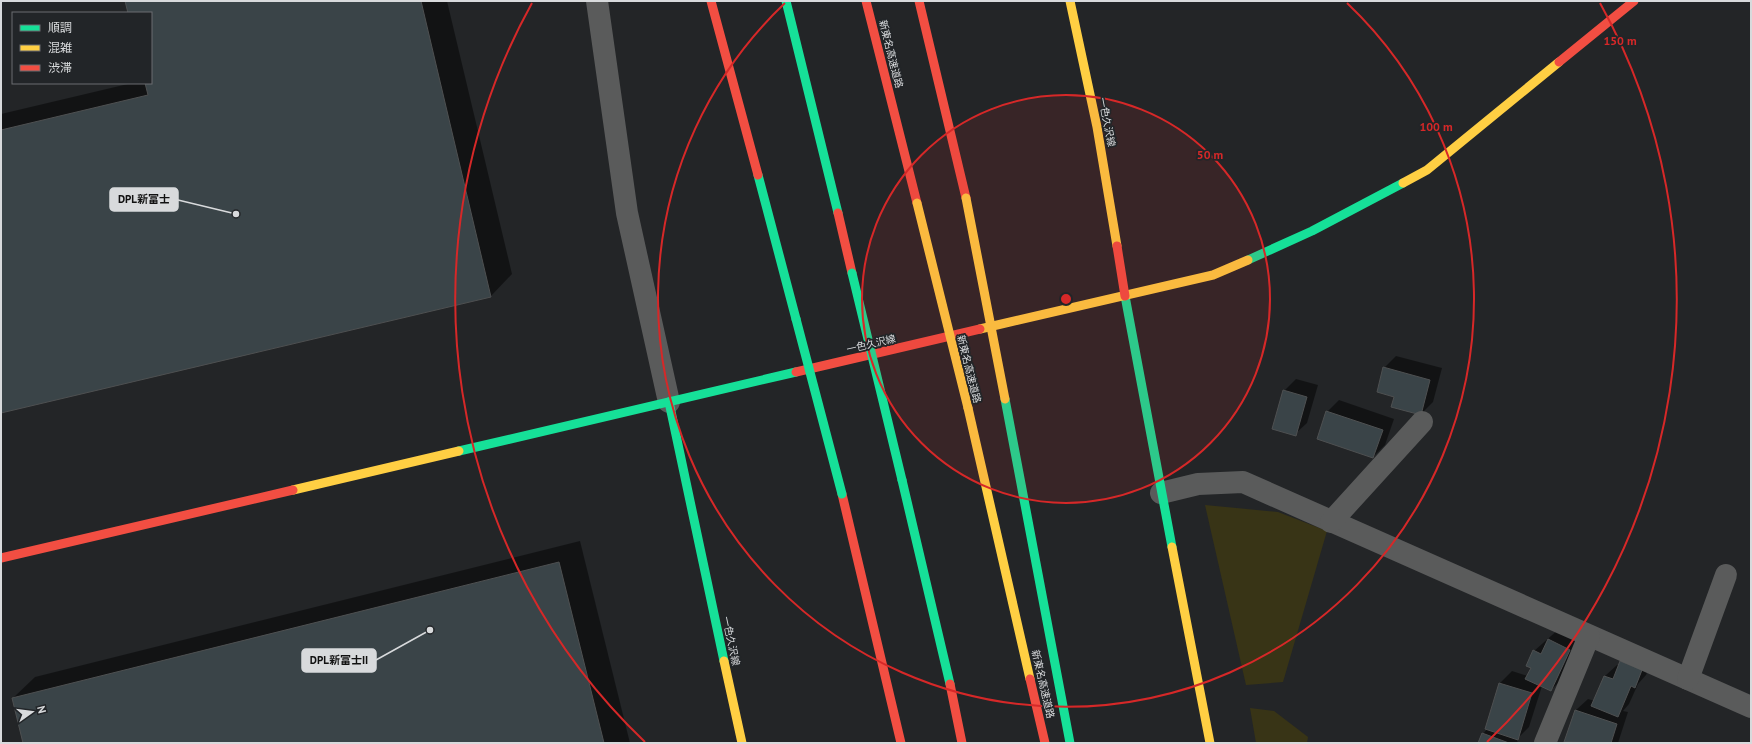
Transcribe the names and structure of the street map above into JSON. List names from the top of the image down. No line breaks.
{"streets":{"main road":["新東名高速道路","一色久沢線"]},"places":["DPL新富士","DPL新富士II"],"legend":["順調","混雑","渋滞"],"north":"right","rings":["150 m","100 m","50 m"]}
